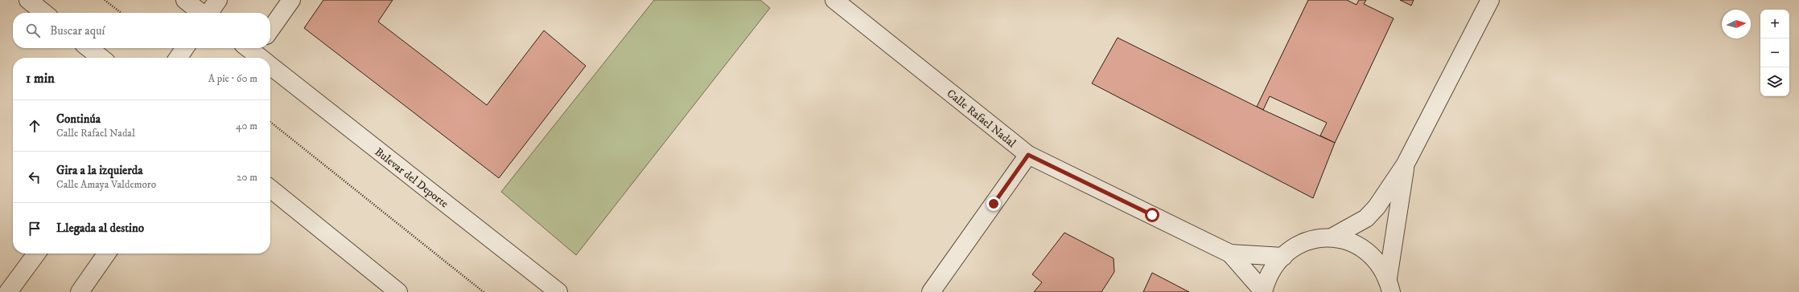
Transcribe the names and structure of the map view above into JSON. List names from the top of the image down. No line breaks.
{"streets":{"street":["Calle Rafael Nadal","Bulevar del Deporte"]},"north":"right","page":{"map_buttons":["+","−"],"search":"Buscar aquí","heading":["1 min","A pie · 60 m"],"list":[["Continúa","Calle Rafael Nadal","40 m"],["Gira a la izquierda","Calle Amaya Valdemoro","20 m"],"Llegada al destino"]}}
